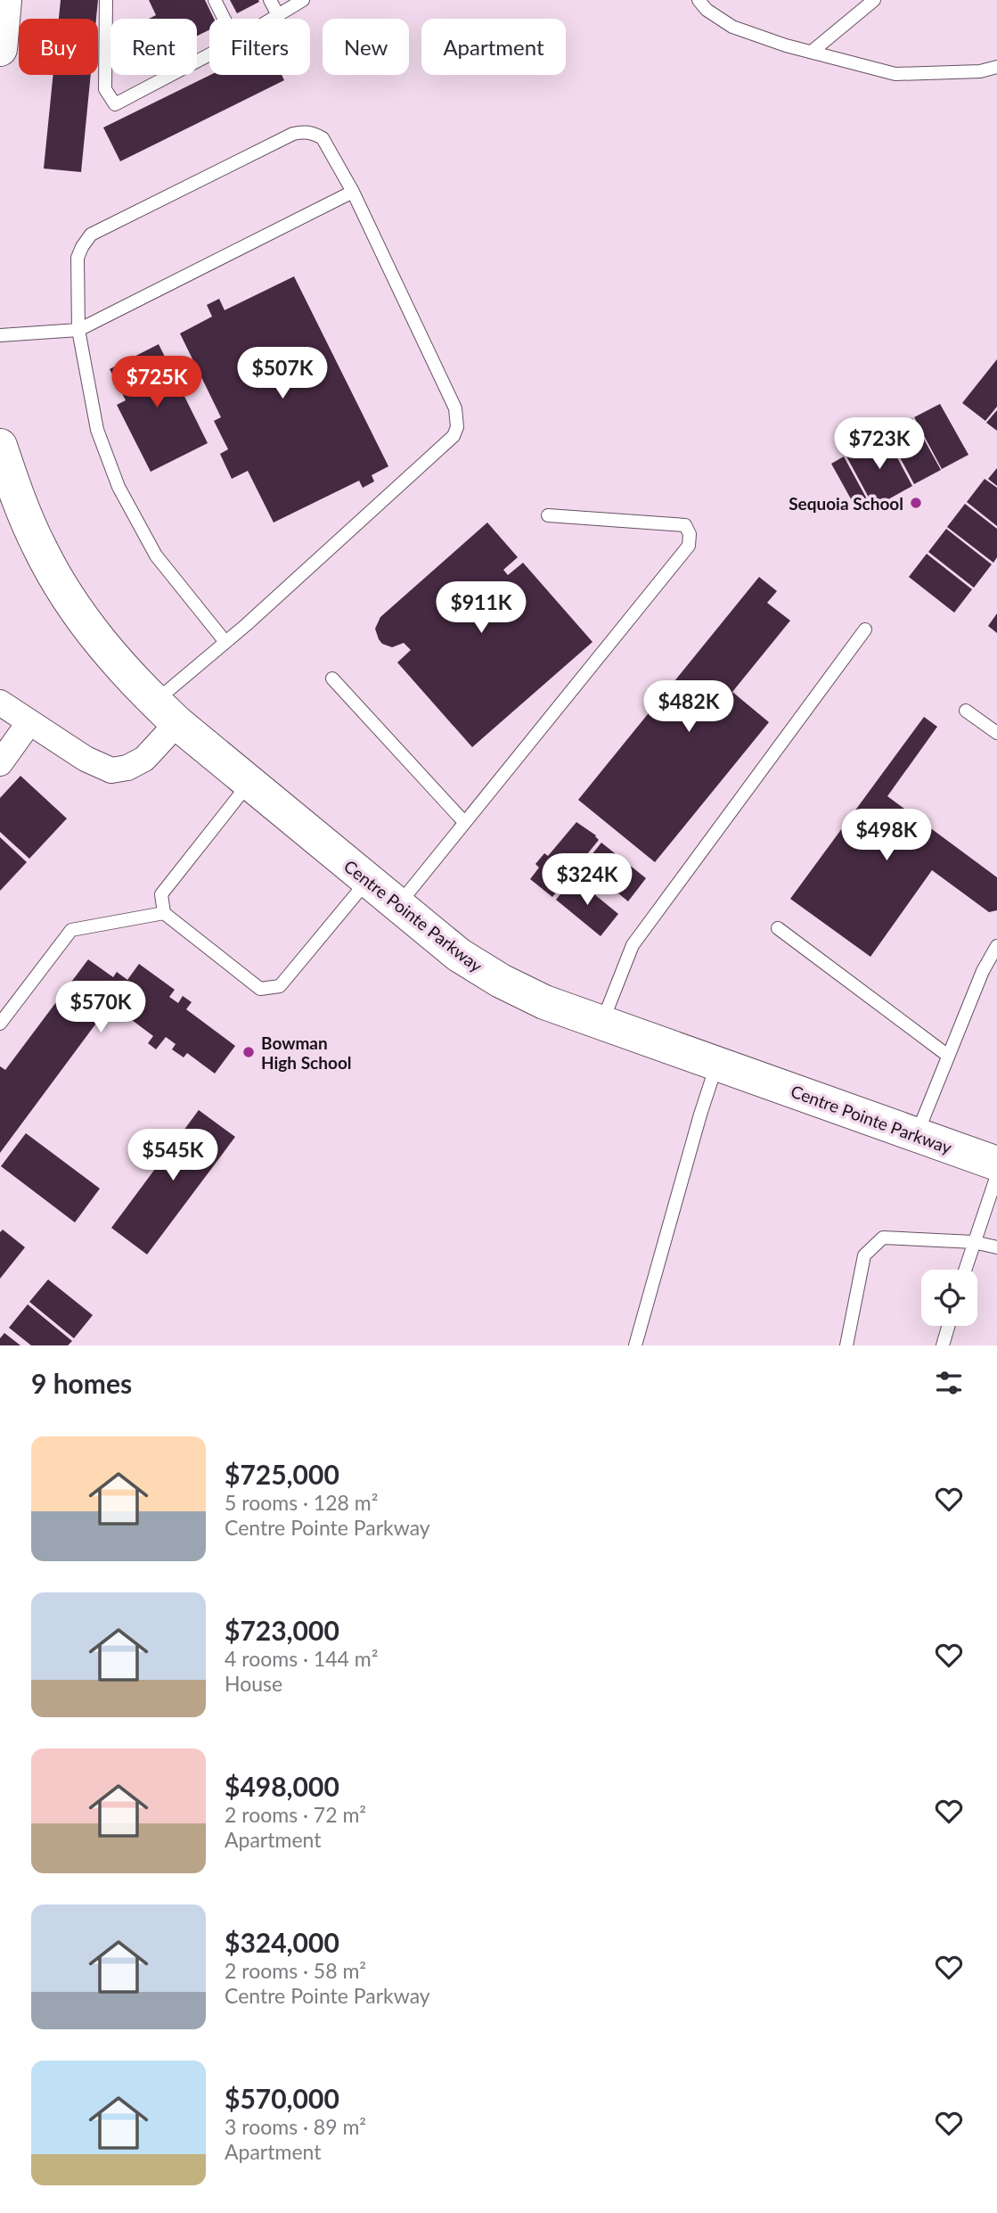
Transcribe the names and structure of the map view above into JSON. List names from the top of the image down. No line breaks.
{"streets":{"street":["Centre Pointe Parkway"]},"places":["Sequoia School","Bowman High School"],"page":{"chip":["Buy","Rent","Filters","New","Apartment"],"price":["$507K","$725K","$723K","$911K","$482K","$498K","$324K","$570K","$545K"],"heading":"9 homes","list":[{"name":"$725,000","note":"5 rooms · 128 m² · Centre Pointe Parkway"},{"name":"$723,000","note":"4 rooms · 144 m² · House"},{"name":"$498,000","note":"2 rooms · 72 m² · Apartment"},{"name":"$324,000","note":"2 rooms · 58 m² · Centre Pointe Parkway"},{"name":"$570,000","note":"3 rooms · 89 m² · Apartment"}]}}
